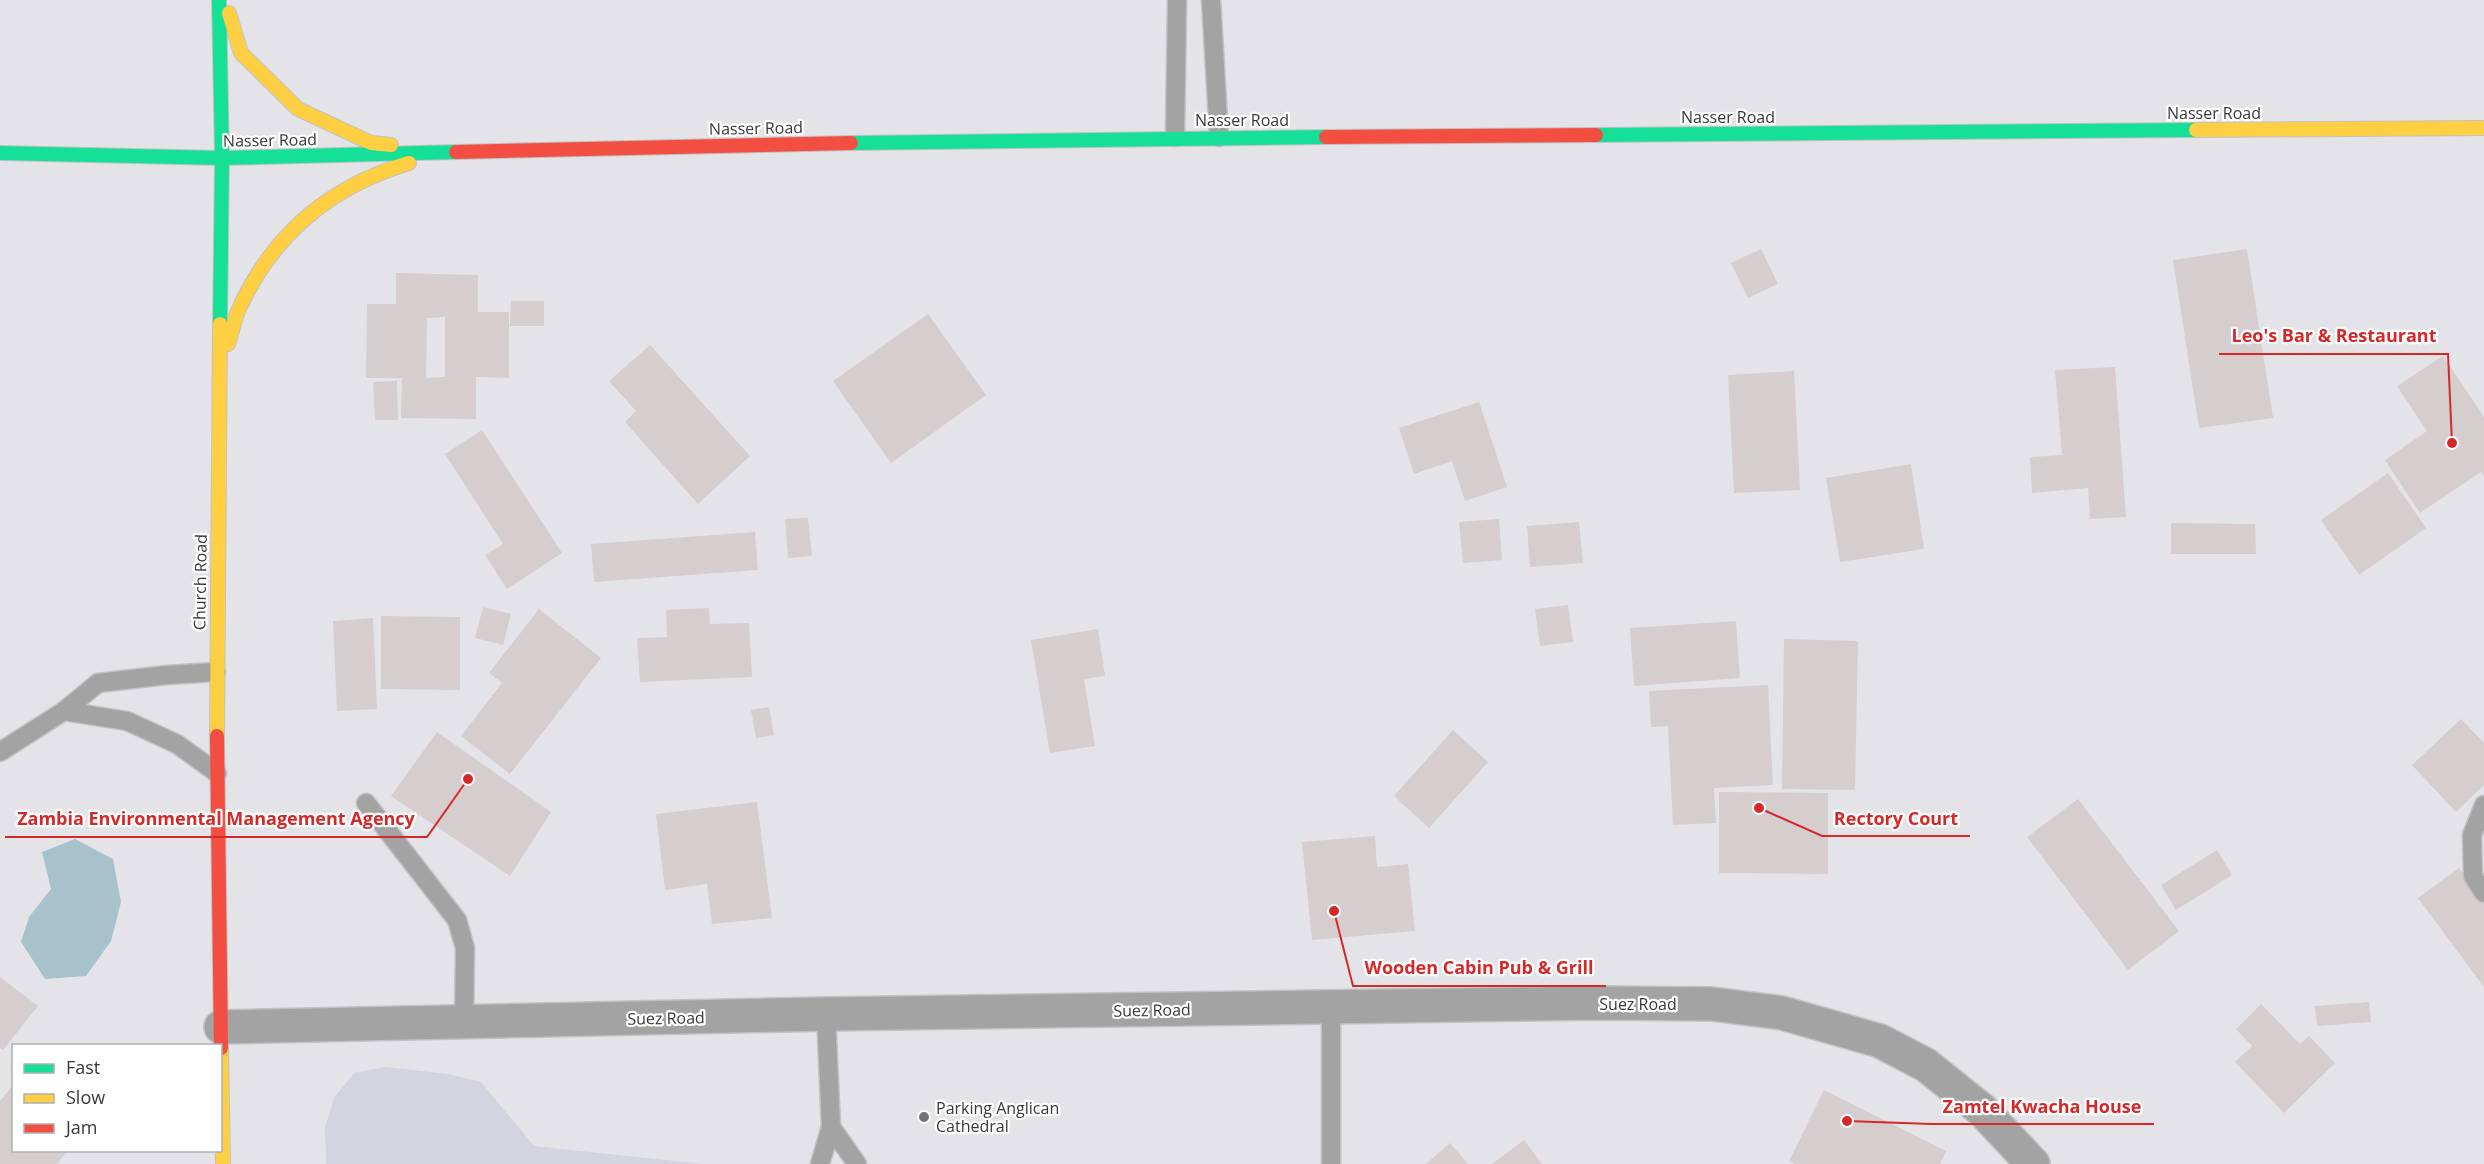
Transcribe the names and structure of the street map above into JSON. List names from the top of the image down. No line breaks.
{"streets":{"main road":["Nasser Road","Church Road"],"street":["Suez Road"]},"crossings":[["Nasser Road","Church Road"],["Church Road","Suez Road"]],"places":["Leo's Bar & Restaurant","Zambia Environmental Management Agency","Rectory Court","Wooden Cabin Pub & Grill","Parking Anglican Cathedral","Zamtel Kwacha House"],"legend":["Fast","Slow","Jam"]}
